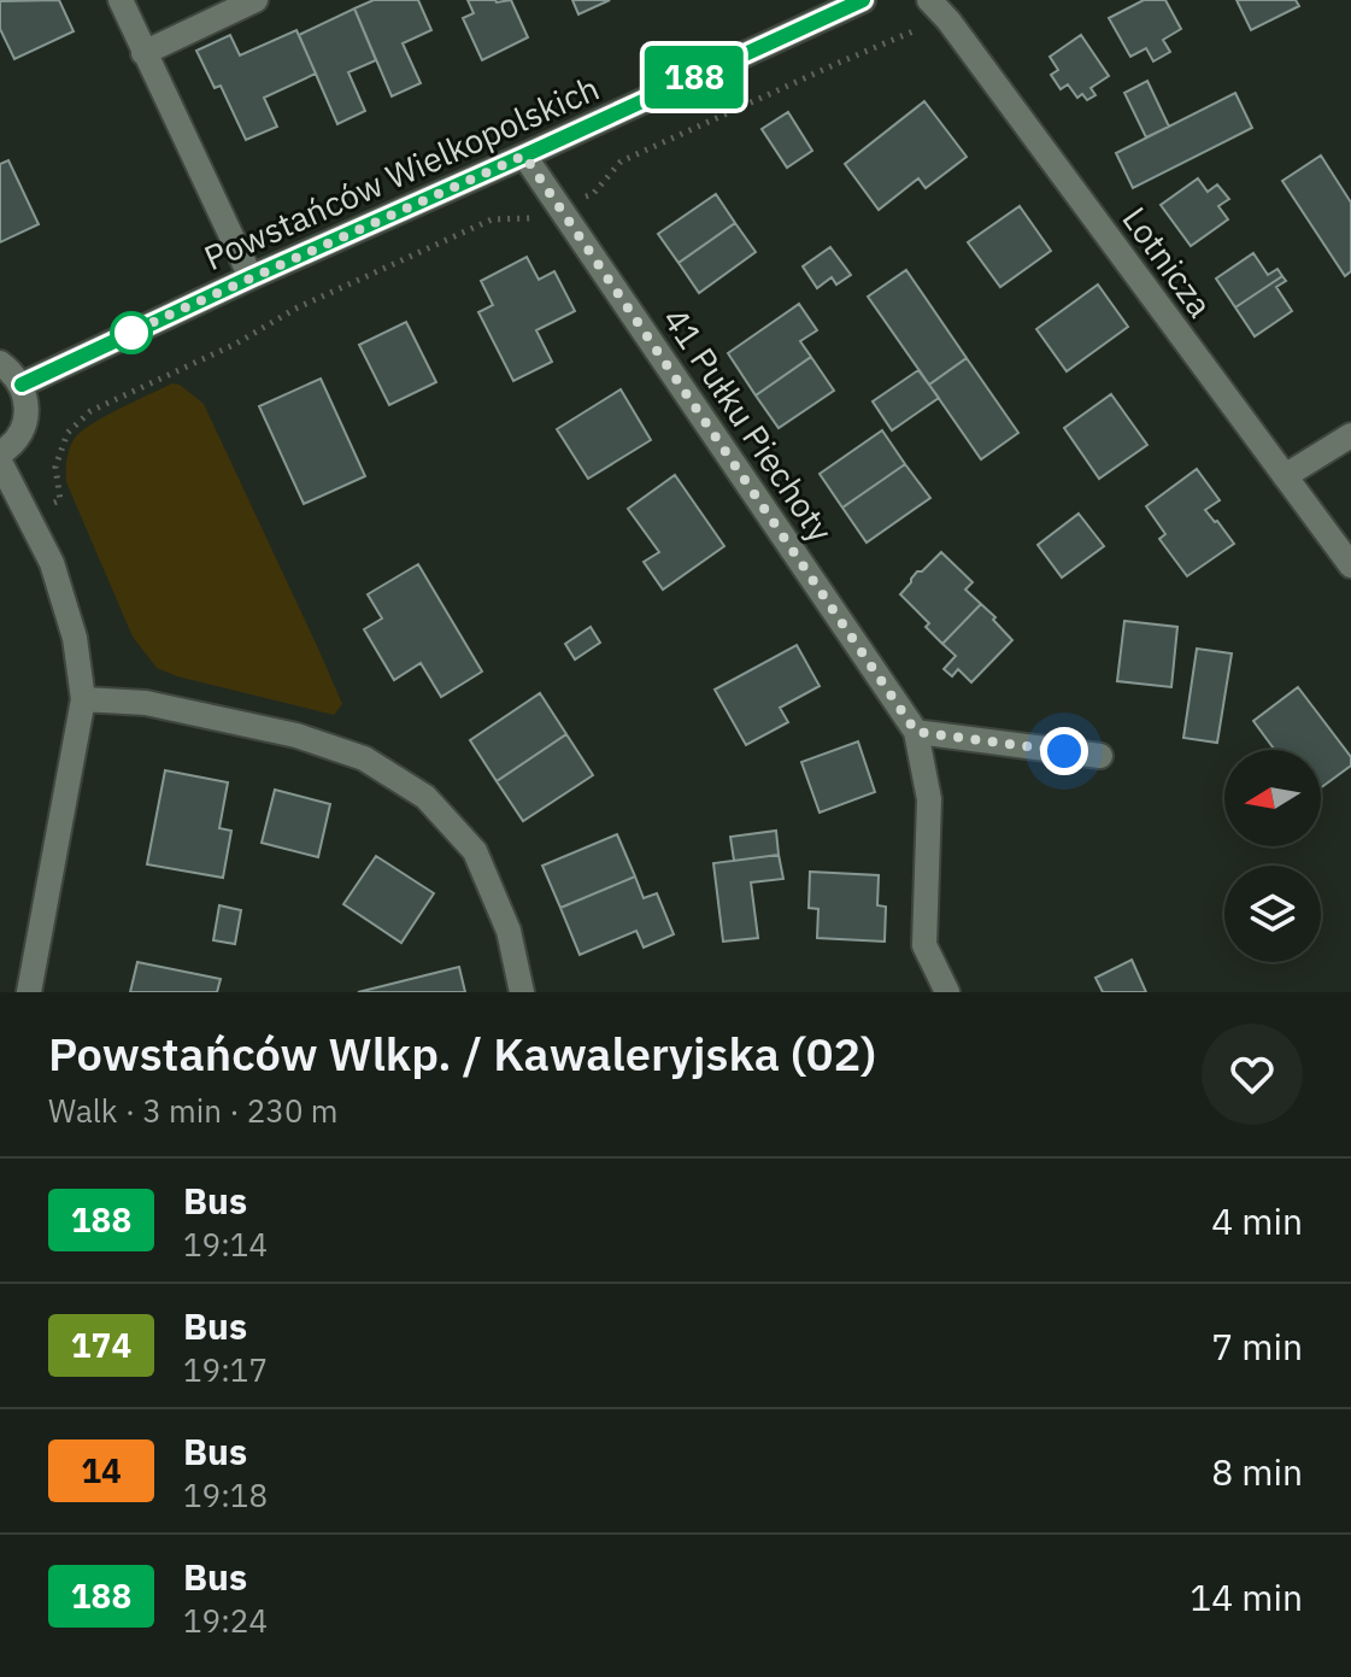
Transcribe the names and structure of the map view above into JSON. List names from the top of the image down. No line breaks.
{"streets":{"street":["Powstańców Wielkopolskich","Lotnicza","41 Pułku Piechoty"]},"crossings":[["Powstańców Wielkopolskich","41 Pułku Piechoty"]],"lines":["bus line 188"],"north":"left","page":{"on_map":"188","heading":["Powstańców Wlkp. / Kawaleryjska (02)","Walk · 3 min · 230 m"],"list":[{"mark":"188","name":"Bus","note":"19:14","value":"4 min"},{"mark":"174","name":"Bus","note":"19:17","value":"7 min"},{"mark":"14","name":"Bus","note":"19:18","value":"8 min"},{"mark":"188","name":"Bus","note":"19:24","value":"14 min"}]}}
